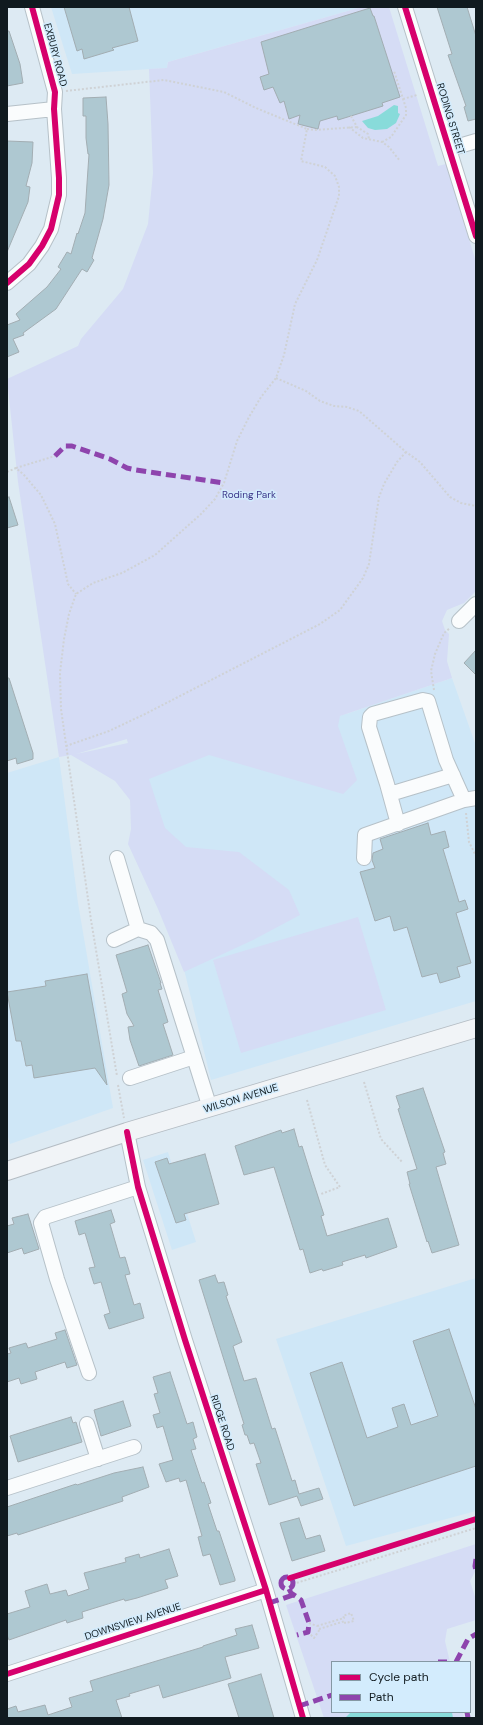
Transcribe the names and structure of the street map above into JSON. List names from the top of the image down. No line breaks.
{"streets":{"main road":["WILSON AVENUE"],"street":["EXBURY ROAD","RODING STREET","RIDGE ROAD","DOWNSVIEW AVENUE"]},"crossings":[["WILSON AVENUE","RIDGE ROAD"],["RIDGE ROAD","DOWNSVIEW AVENUE"]],"parks":["Roding Park"],"legend":["Cycle path","Path"]}
